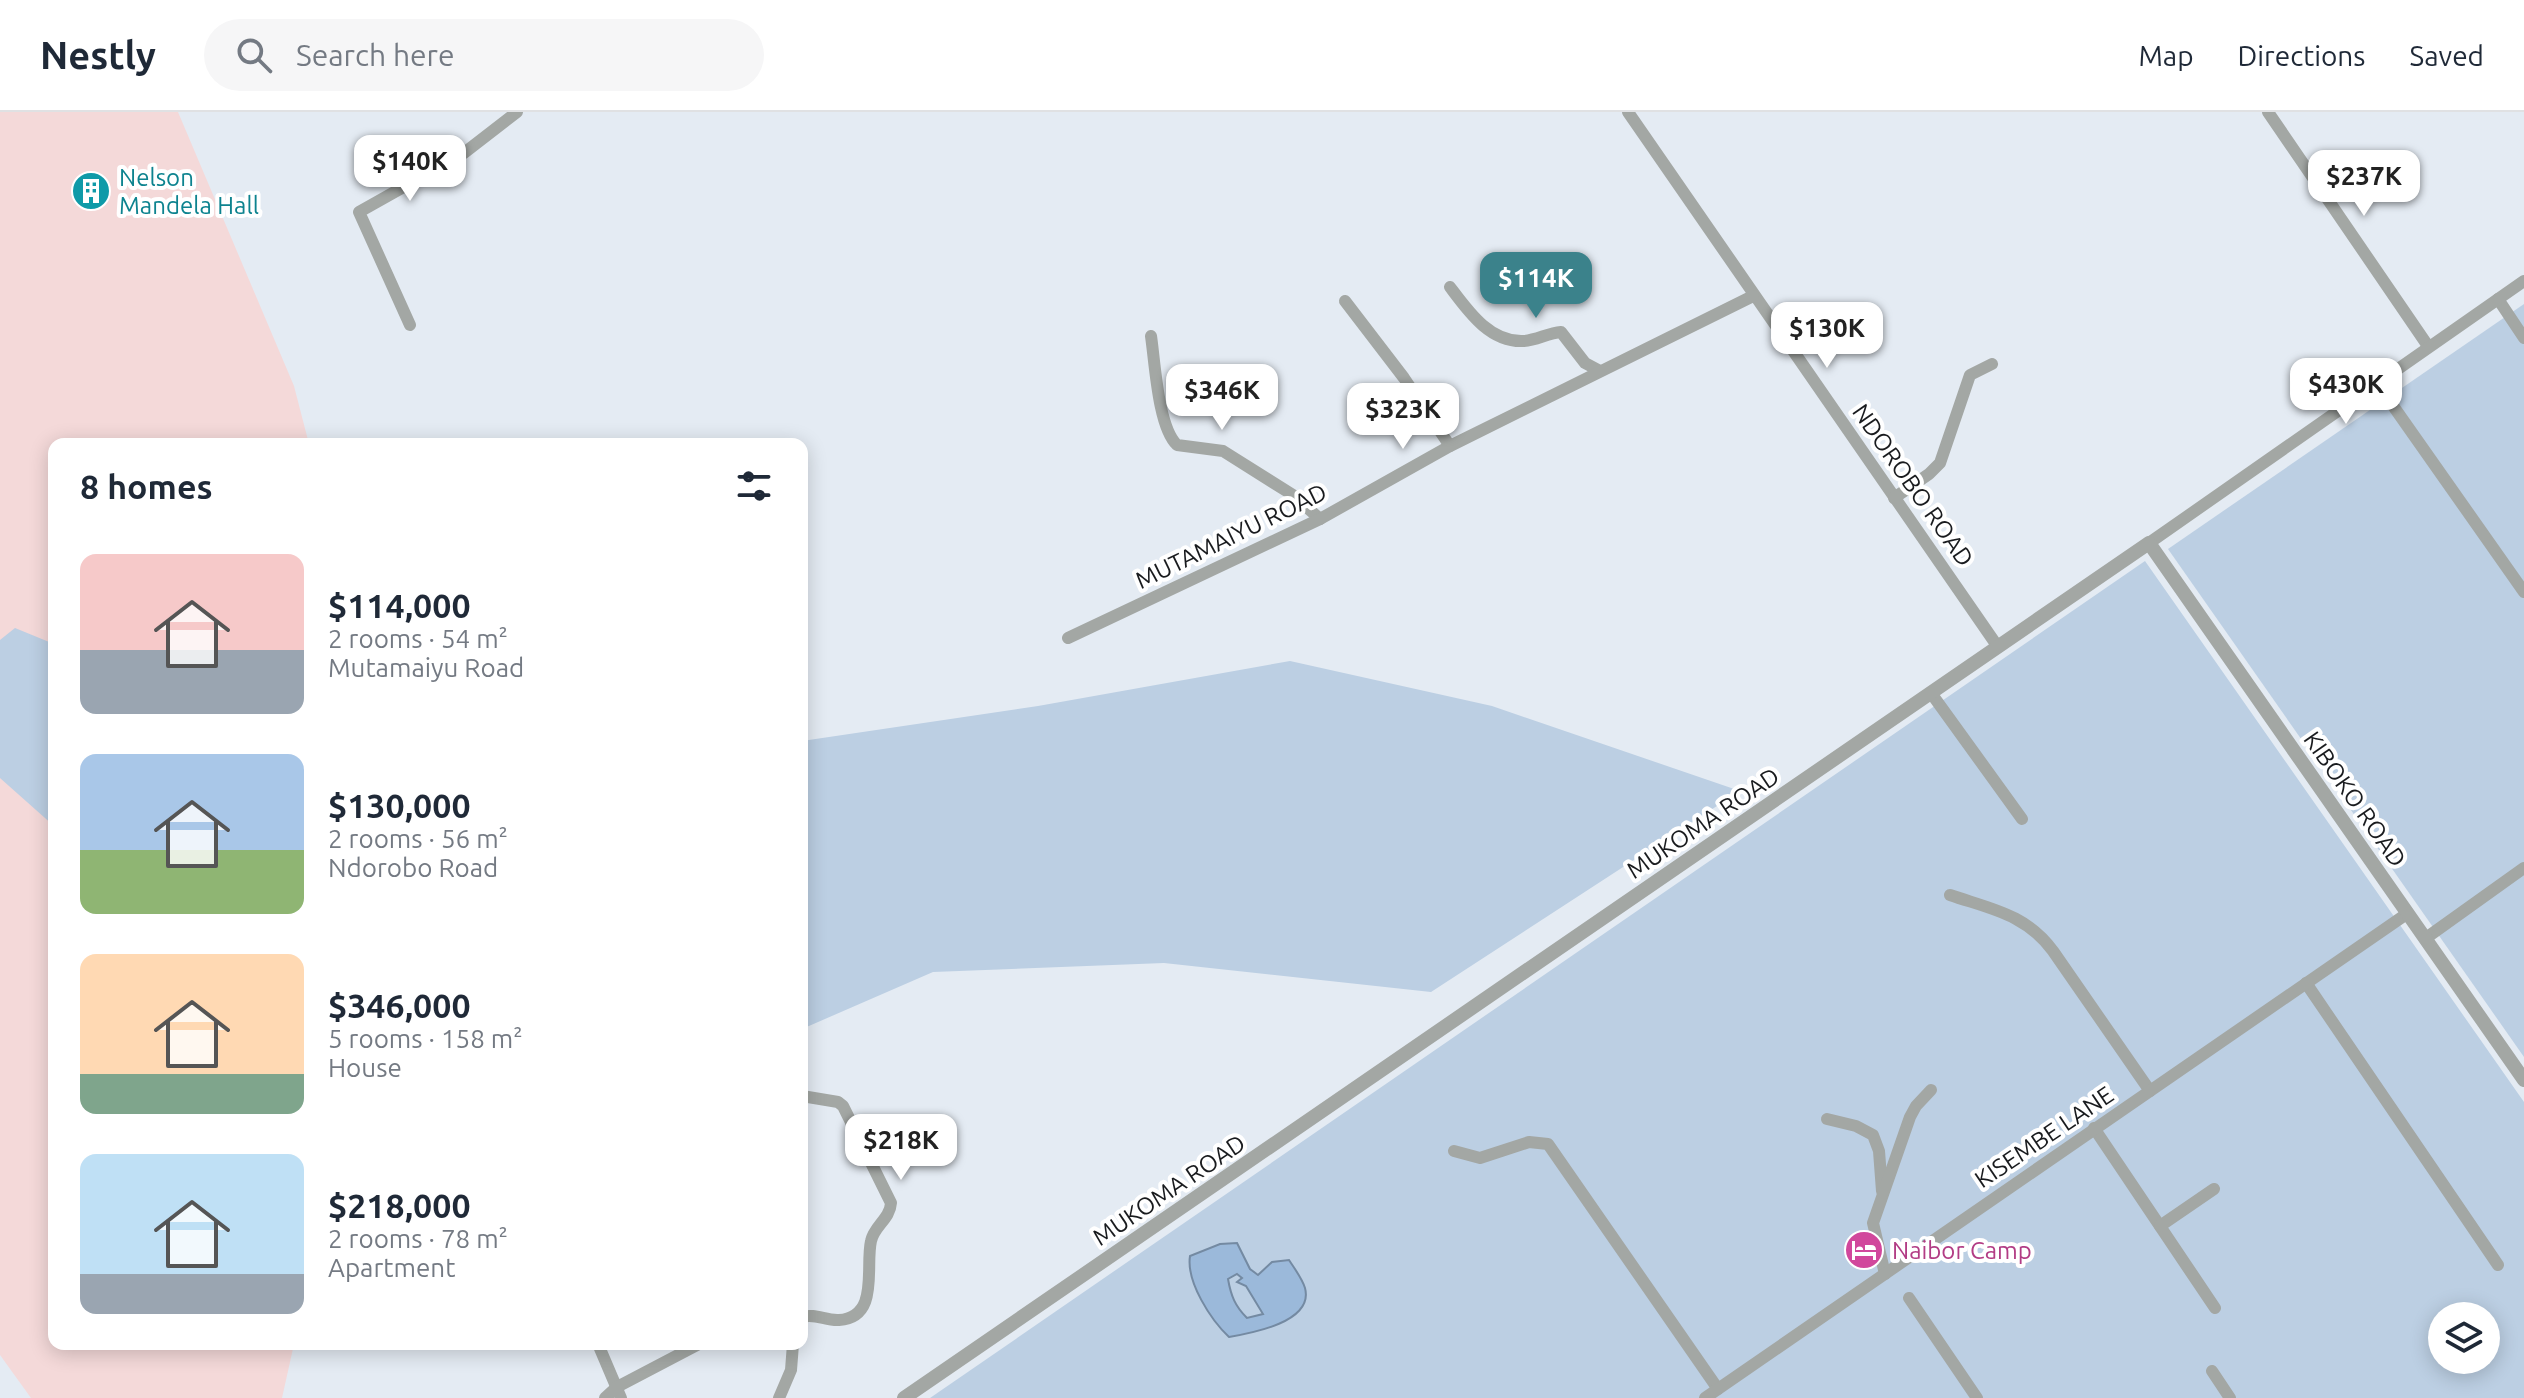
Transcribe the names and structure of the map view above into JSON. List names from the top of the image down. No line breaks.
{"streets":{"street":["NDOROBO ROAD","MUTAMAIYU ROAD","KIBOKO ROAD","MUKOMA ROAD","KISEMBE LANE"]},"crossings":[["NDOROBO ROAD","MUTAMAIYU ROAD"],["NDOROBO ROAD","MUKOMA ROAD"],["KIBOKO ROAD","MUKOMA ROAD"],["KIBOKO ROAD","KISEMBE LANE"]],"places":{"building":["Nelson Mandela Hall"],"hotel":["Naibor Camp"]},"page":{"header":"Nestly","search":"Search here","nav":["Map","Directions","Saved"],"price":["$140K","$237K","$114K","$130K","$430K","$346K","$323K","$218K"],"heading":"8 homes","list":[{"name":"$114,000","note":"2 rooms · 54 m² · Mutamaiyu Road"},{"name":"$130,000","note":"2 rooms · 56 m² · Ndorobo Road"},{"name":"$346,000","note":"5 rooms · 158 m² · House"},{"name":"$218,000","note":"2 rooms · 78 m² · Apartment"}]}}
